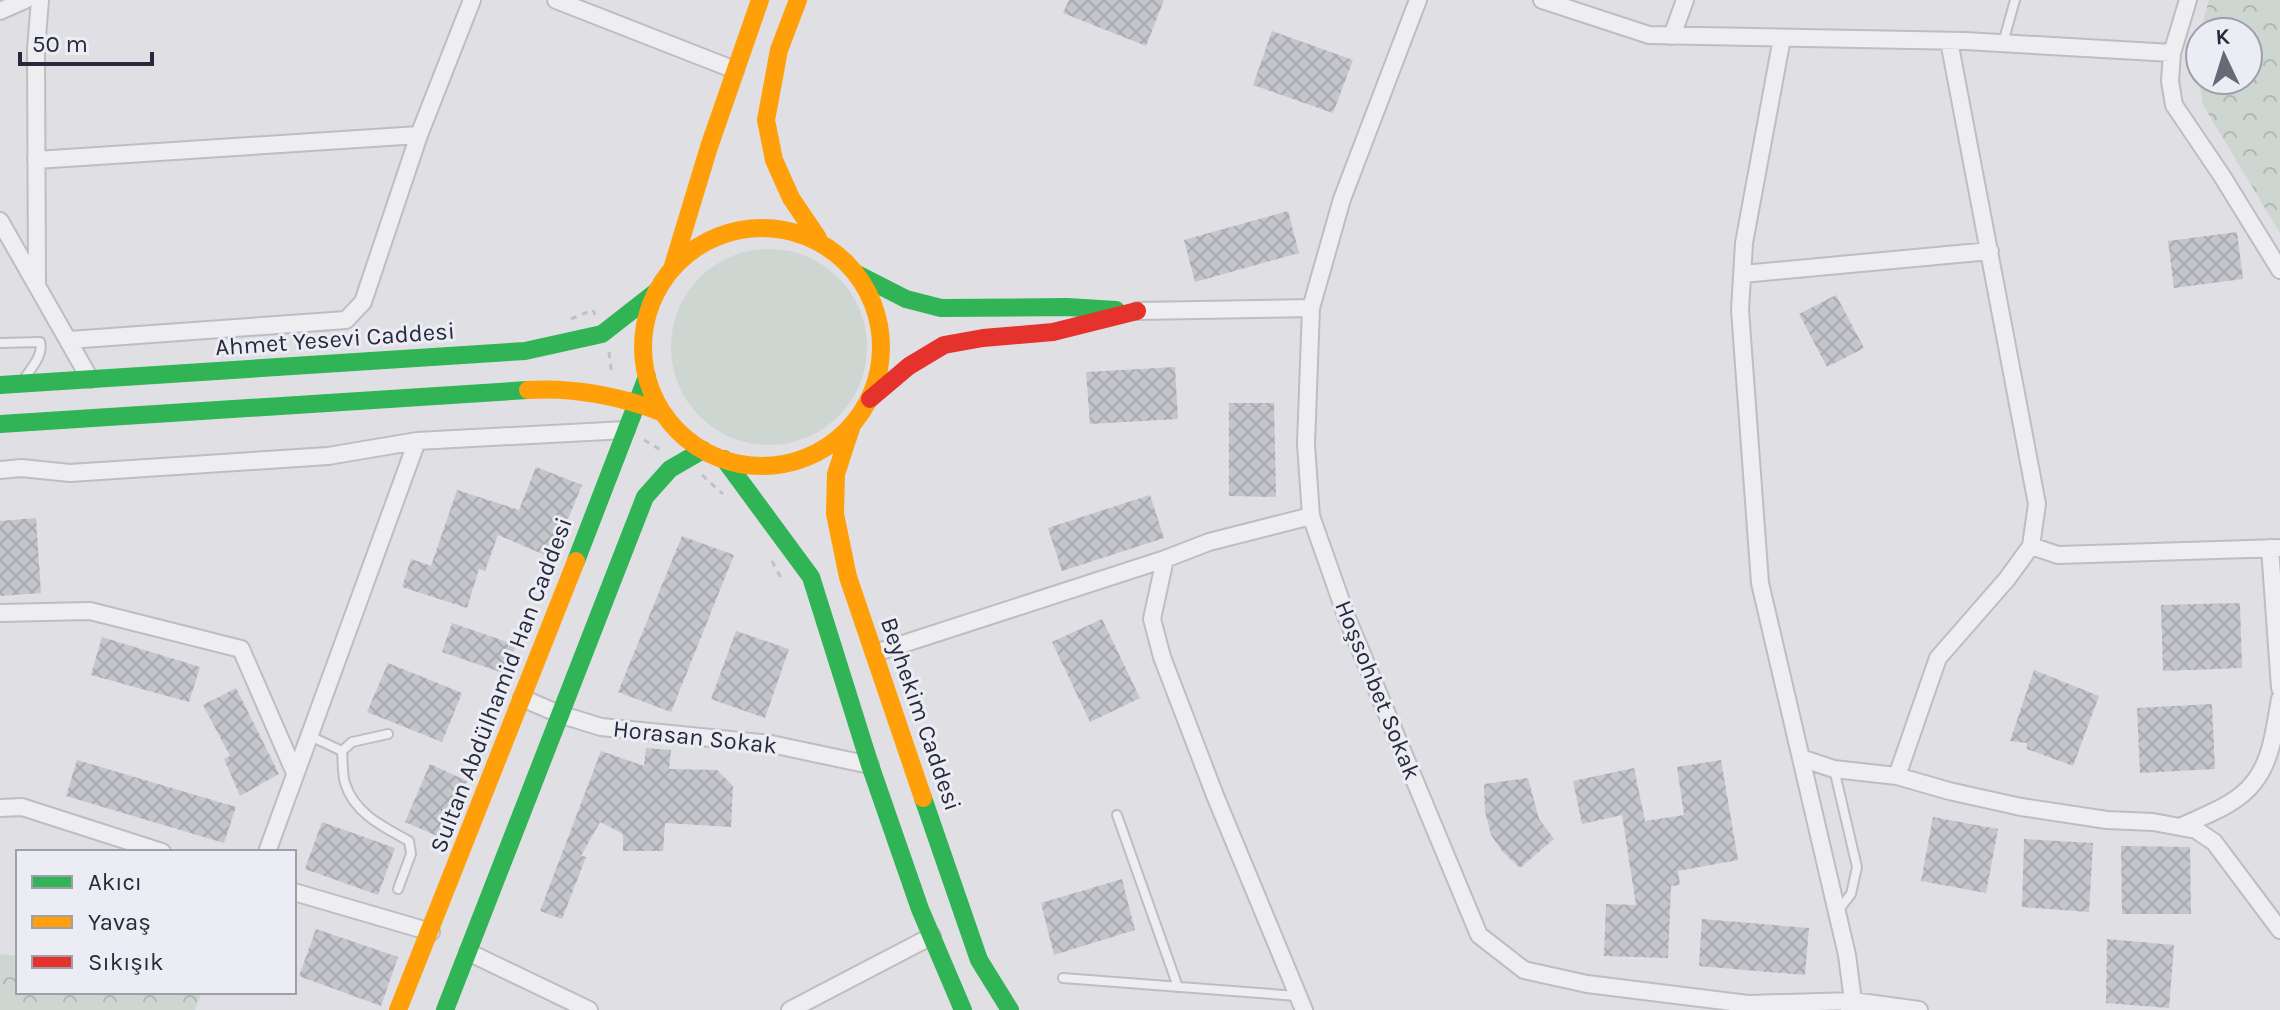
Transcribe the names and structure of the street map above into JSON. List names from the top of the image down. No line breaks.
{"streets":{"main road":["Ahmet Yesevi Caddesi","Sultan Abdülhamid Han Caddesi","Beyhekim Caddesi"],"street":["Hoşsohbet Sokak","Horasan Sokak"]},"crossings":[["Ahmet Yesevi Caddesi","Sultan Abdülhamid Han Caddesi"],["Ahmet Yesevi Caddesi","Beyhekim Caddesi"],["Sultan Abdülhamid Han Caddesi","Beyhekim Caddesi"],["Sultan Abdülhamid Han Caddesi","Horasan Sokak"]],"legend":["Akıcı","Yavaş","Sıkışık"],"scale_bar":"50 m","north":"top"}
